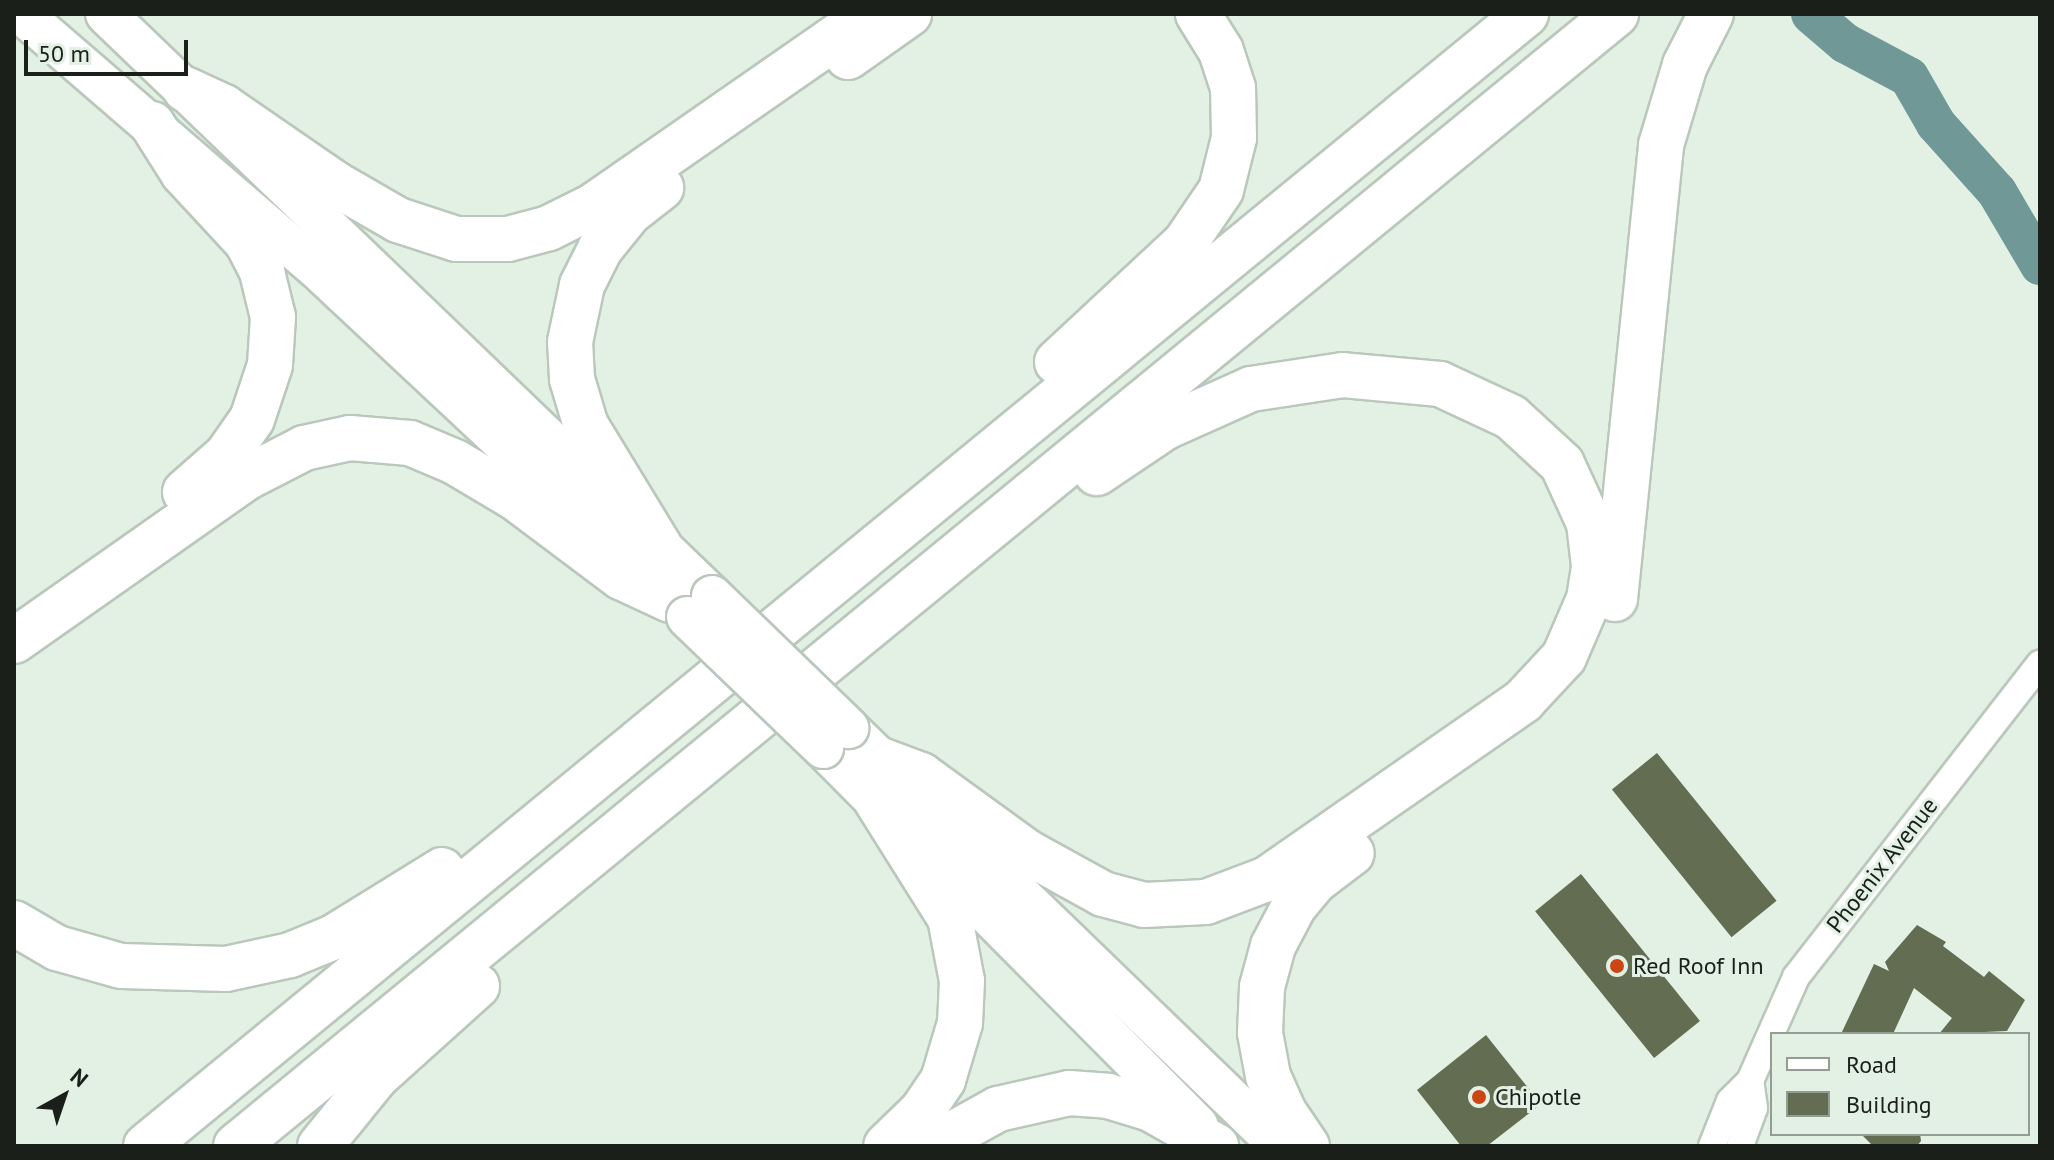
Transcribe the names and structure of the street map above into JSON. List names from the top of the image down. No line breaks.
{"streets":{"street":["Phoenix Avenue"]},"places":["Red Roof Inn","Chipotle"],"legend":["Road","Building"],"scale_bar":"50 m","north":"top right"}
